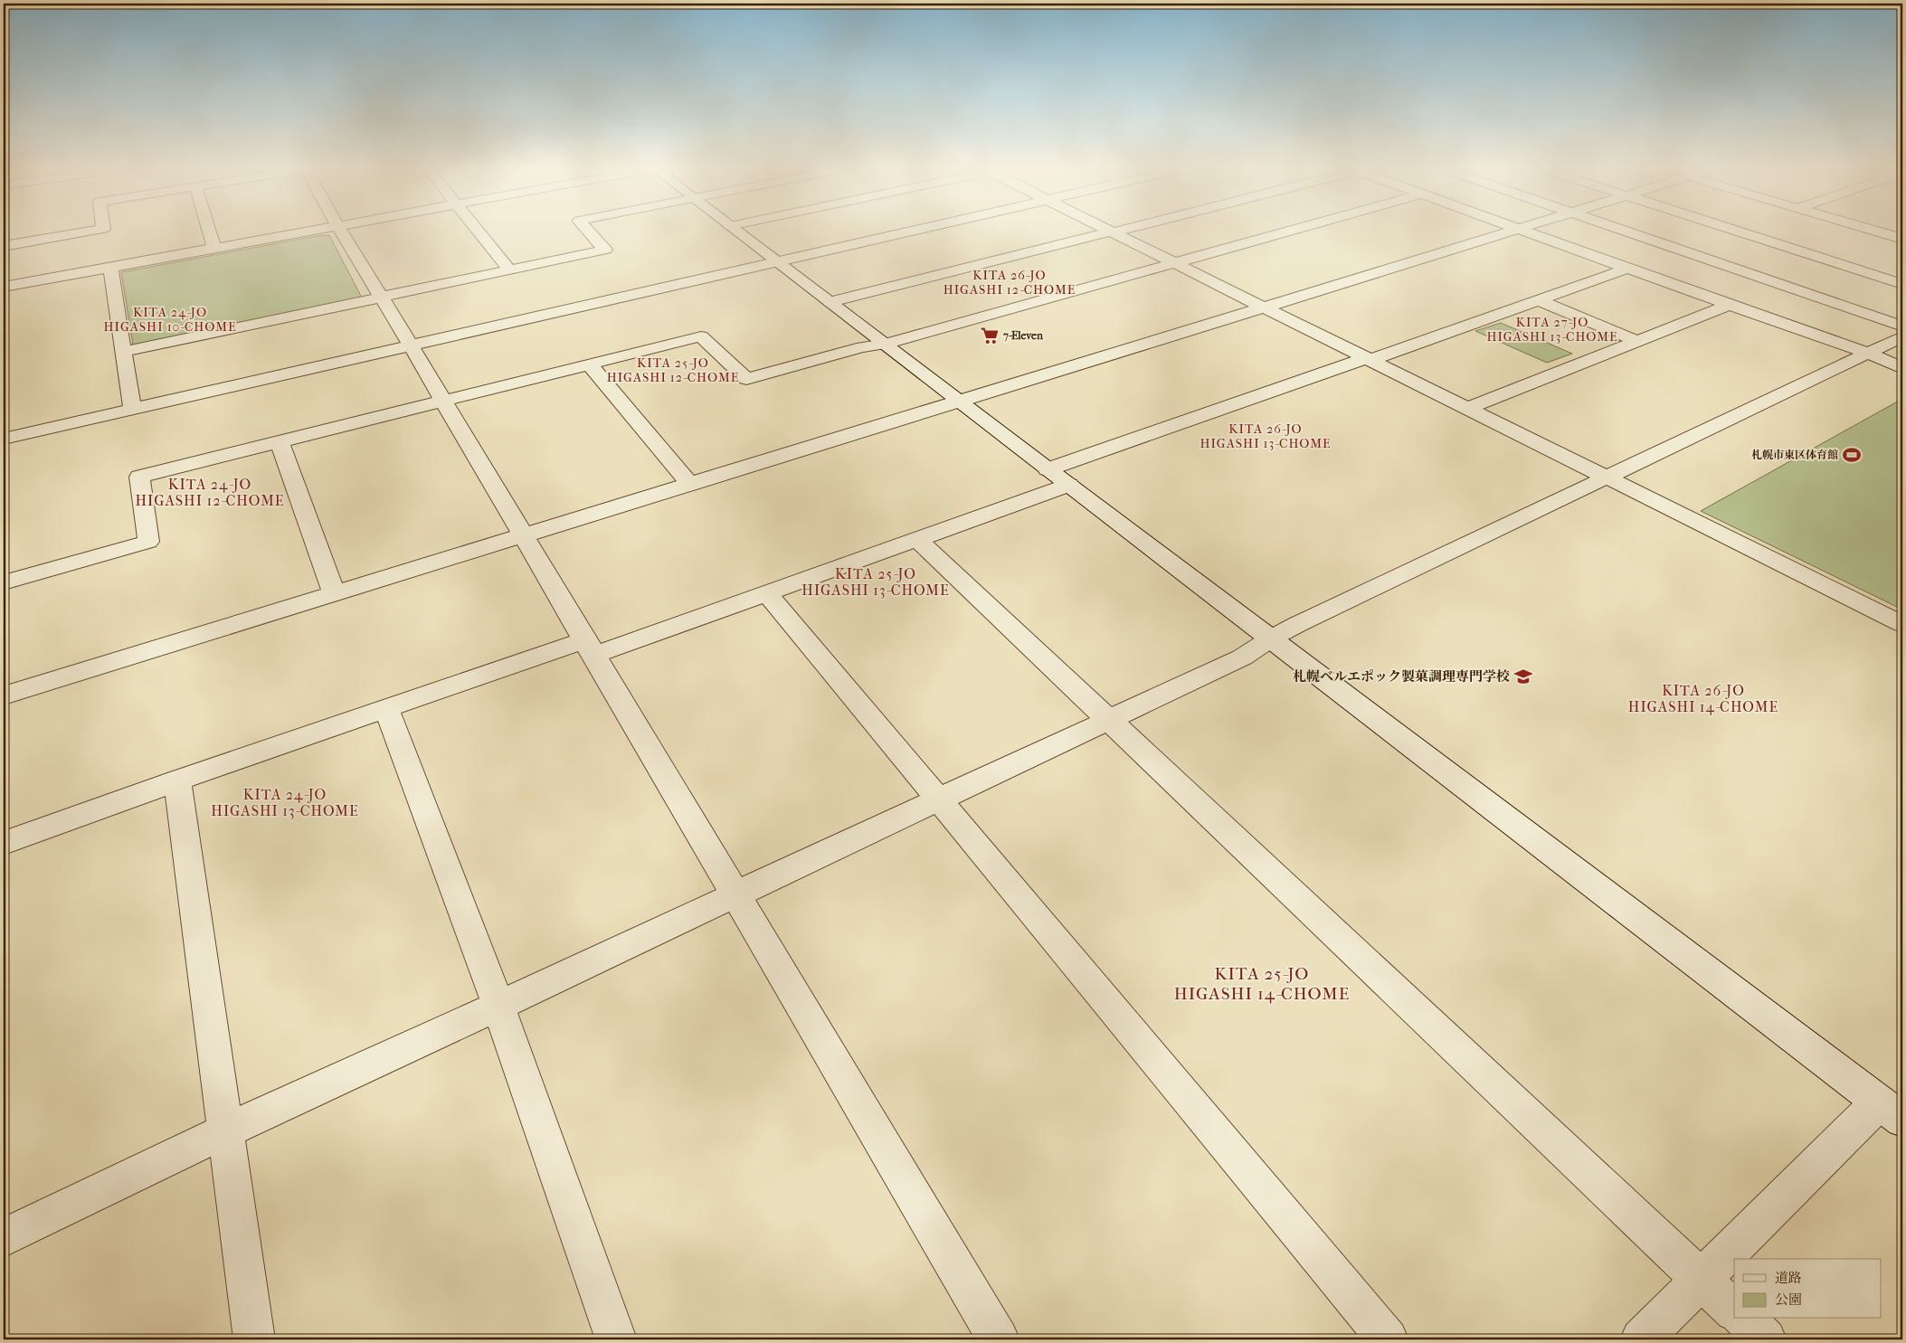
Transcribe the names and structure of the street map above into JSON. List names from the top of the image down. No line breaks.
{"districts":["KITA 26-JO HIGASHI 12-CHOME","KITA 24-JO HIGASHI 10-CHOME","KITA 27-JO HIGASHI 13-CHOME","KITA 25-JO HIGASHI 12-CHOME","KITA 26-JO HIGASHI 13-CHOME","KITA 24-JO HIGASHI 12-CHOME","KITA 25-JO HIGASHI 13-CHOME","KITA 26-JO HIGASHI 14-CHOME","KITA 24-JO HIGASHI 13-CHOME","KITA 25-JO HIGASHI 14-CHOME"],"places":{"supermarket":["7-Eleven"],"sports":["札幌市東区体育館"],"school or university":["札幌ベルエポック製菓調理専門学校"]},"legend":["道路","公園"]}
